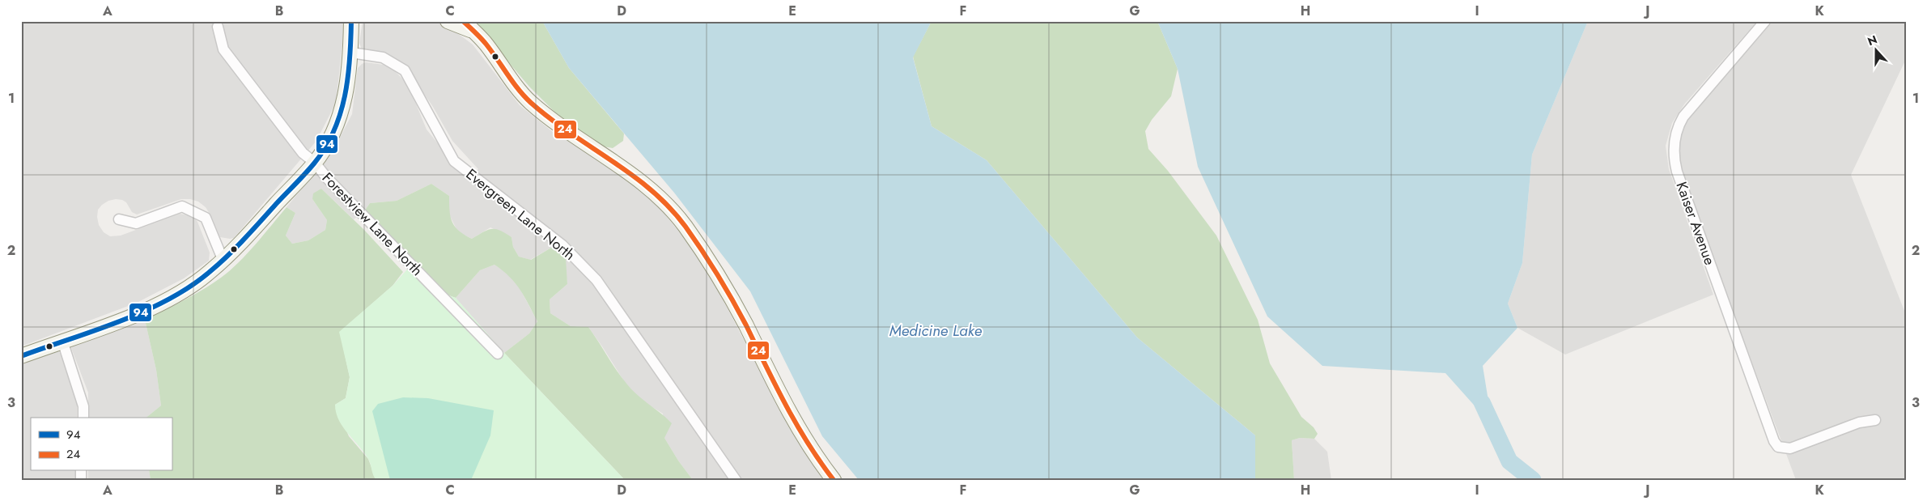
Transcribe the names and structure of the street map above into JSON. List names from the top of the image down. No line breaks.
{"streets":{"street":["Evergreen Lane North","Kaiser Avenue","Forestview Lane North"]},"water":["Medicine Lake"],"lines":["transit line 94","transit line 24"],"legend":["94","24"],"north":"top","grid":{"columns":["A","B","C","D","E","F","G","H","I","J","K"],"rows":["1","2","3"]}}
